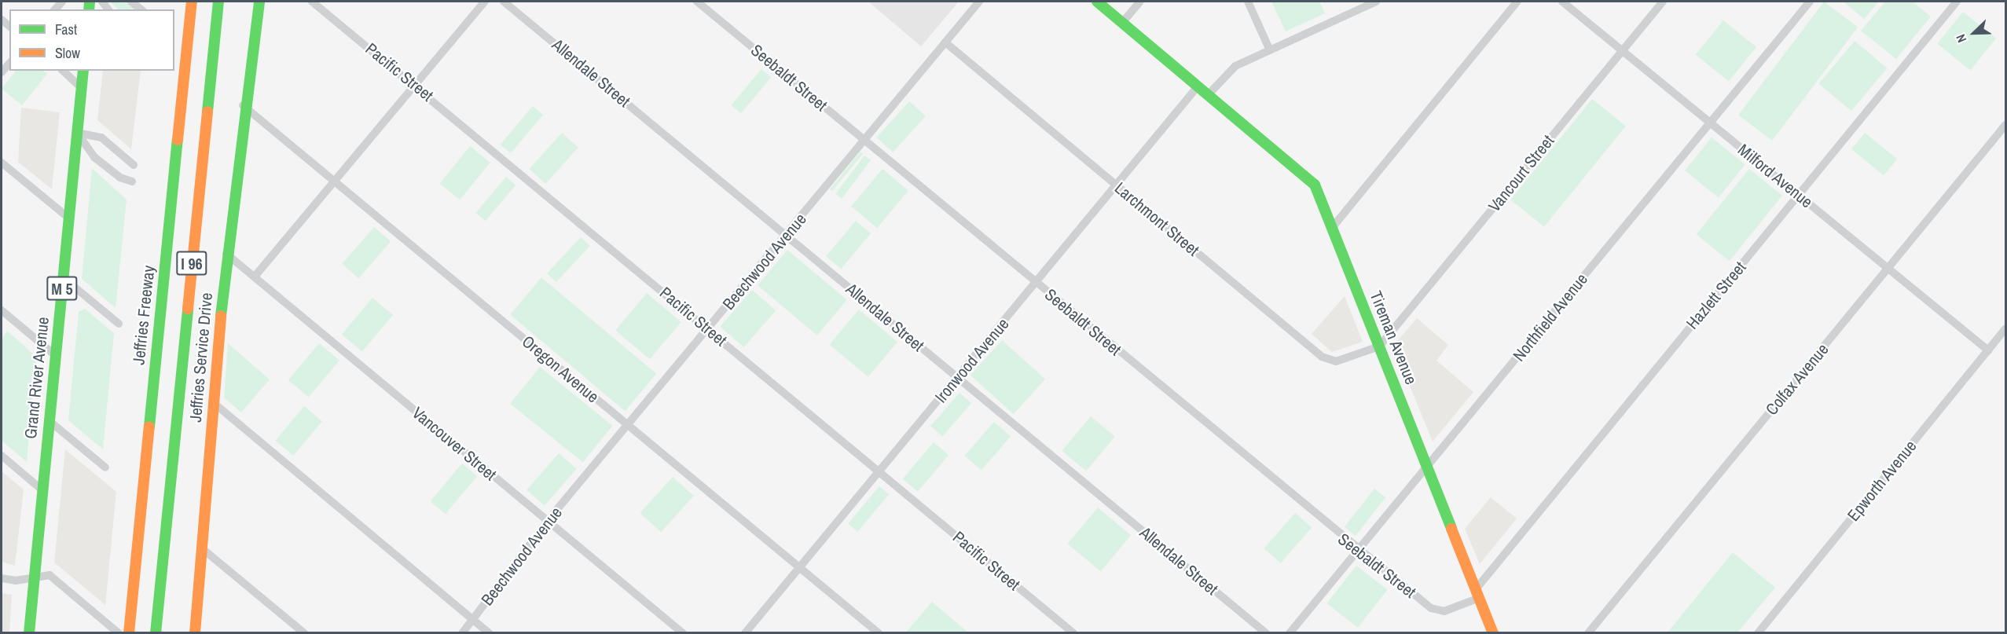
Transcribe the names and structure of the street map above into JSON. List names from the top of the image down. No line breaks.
{"streets":{"main road":["I 96","M 5","Jeffries Freeway","Tireman Avenue","Jeffries Service Drive","Grand River Avenue"],"street":["Pacific Street","Allendale Street","Seebaldt Street","Vancourt Street","Milford Avenue","Larchmont Street","Beechwood Avenue","Hazlett Street","Northfield Avenue","Ironwood Avenue","Oregon Avenue","Colfax Avenue","Vancouver Street","Epworth Avenue"]},"crossings":[["Pacific Street","Beechwood Avenue"],["Pacific Street","Ironwood Avenue"],["Allendale Street","Beechwood Avenue"],["Allendale Street","Ironwood Avenue"],["Seebaldt Street","Beechwood Avenue"],["Seebaldt Street","Hazlett Street"],["Seebaldt Street","Northfield Avenue"],["Seebaldt Street","Tireman Avenue"],["Seebaldt Street","Ironwood Avenue"],["Vancourt Street","Milford Avenue"],["Vancourt Street","Larchmont Street"],["Vancourt Street","Tireman Avenue"],["Milford Avenue","Hazlett Street"],["Milford Avenue","Northfield Avenue"],["Milford Avenue","Colfax Avenue"],["Milford Avenue","Epworth Avenue"],["Larchmont Street","Beechwood Avenue"],["Larchmont Street","Tireman Avenue"],["Larchmont Street","Ironwood Avenue"],["Beechwood Avenue","Oregon Avenue"],["Beechwood Avenue","Vancouver Street"],["Hazlett Street","Tireman Avenue"],["Northfield Avenue","Tireman Avenue"],["Tireman Avenue","Ironwood Avenue"],["Jeffries Service Drive","Oregon Avenue"],["Jeffries Service Drive","Vancouver Street"],["Ironwood Avenue","Oregon Avenue"]],"legend":["Fast","Slow"],"north":"bottom left"}
